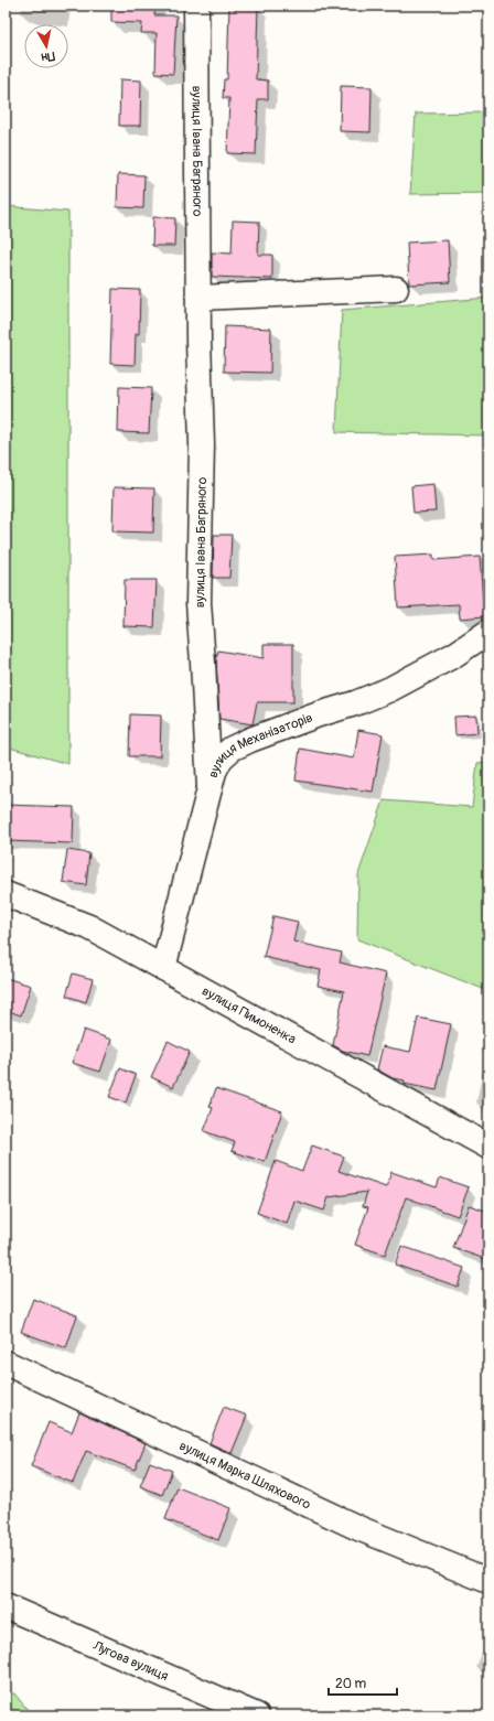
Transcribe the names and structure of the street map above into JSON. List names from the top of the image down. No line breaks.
{"streets":{"street":["вулиця Івана Багряного","вулиця Механізаторів","вулиця Пимоненка","вулиця Марка Шляхового","Лугова вулиця"]},"crossings":[["вулиця Івана Багряного","вулиця Механізаторів"],["вулиця Механізаторів","вулиця Пимоненка"]],"scale_bar":"20 m","north":"bottom"}
